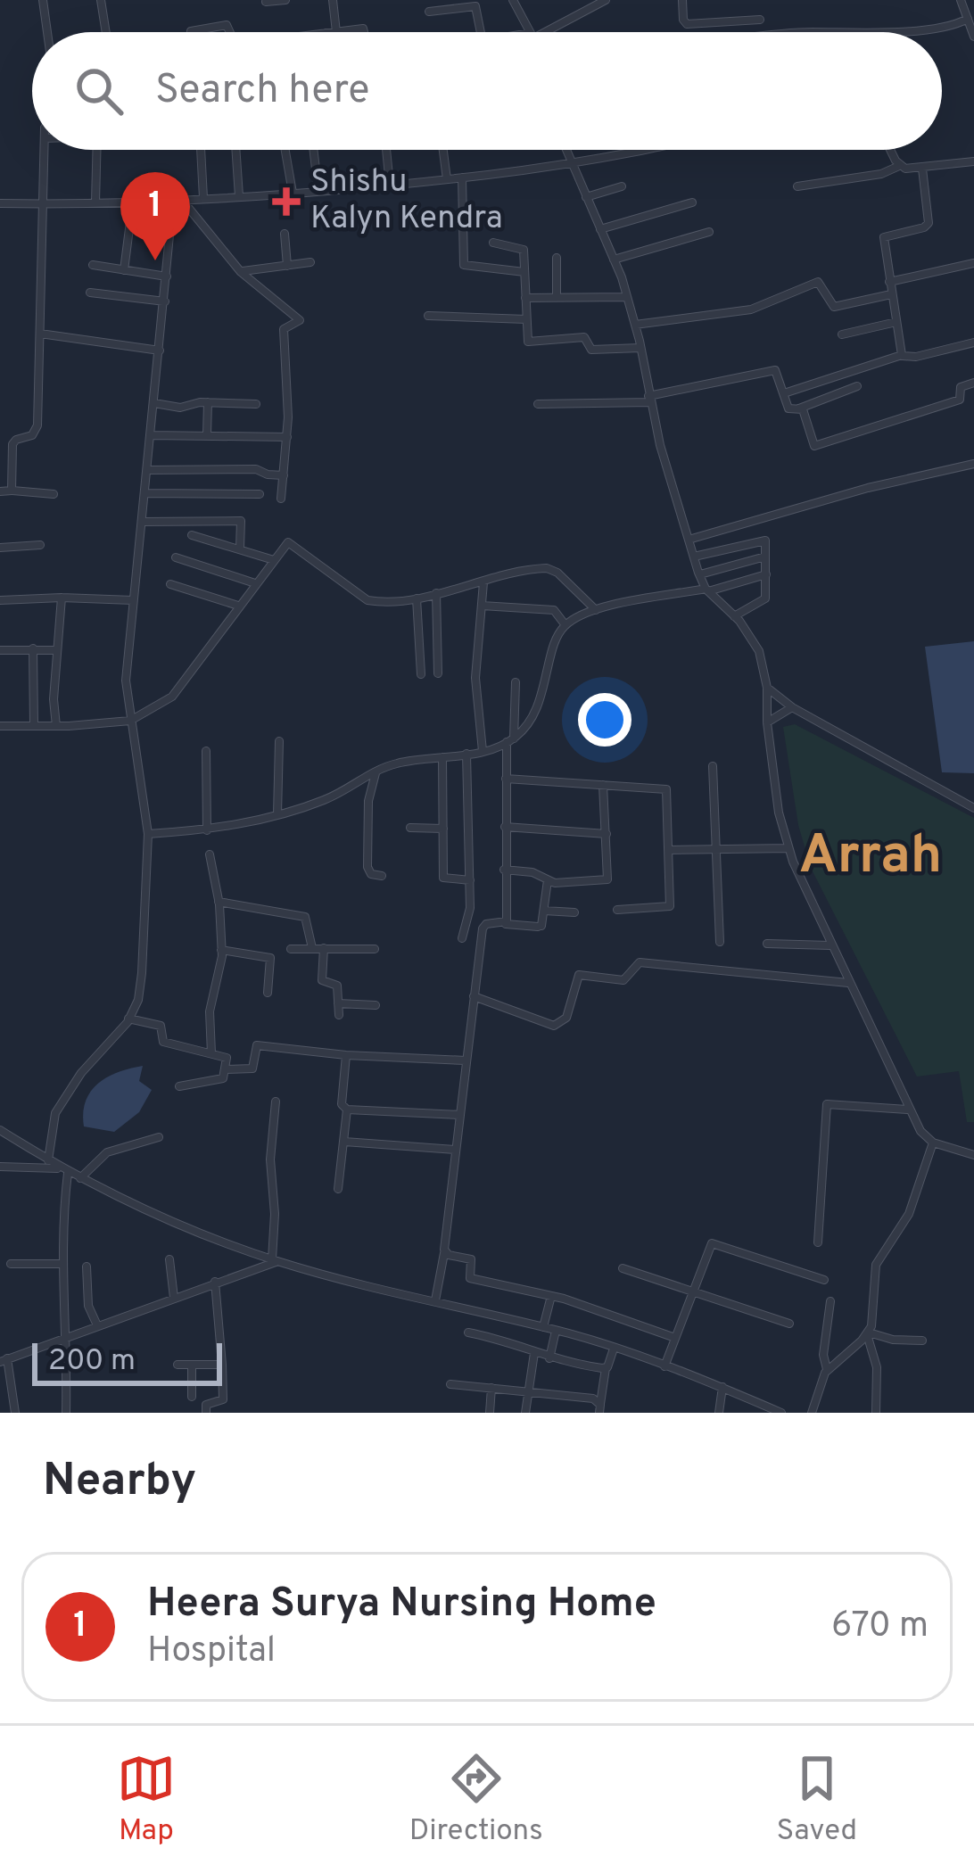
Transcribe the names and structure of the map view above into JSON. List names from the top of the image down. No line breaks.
{"districts":["Arrah"],"places":{"health":["Shishu Kalyn Kendra"]},"scale_bar":"200 m","page":{"search":"Search here","pins":"1","scale":"200 m","heading":"Nearby","list":[{"mark":"1","name":"Heera Surya Nursing Home","note":"Hospital","value":"670 m"}],"nav":["Map","Directions","Saved"]}}
